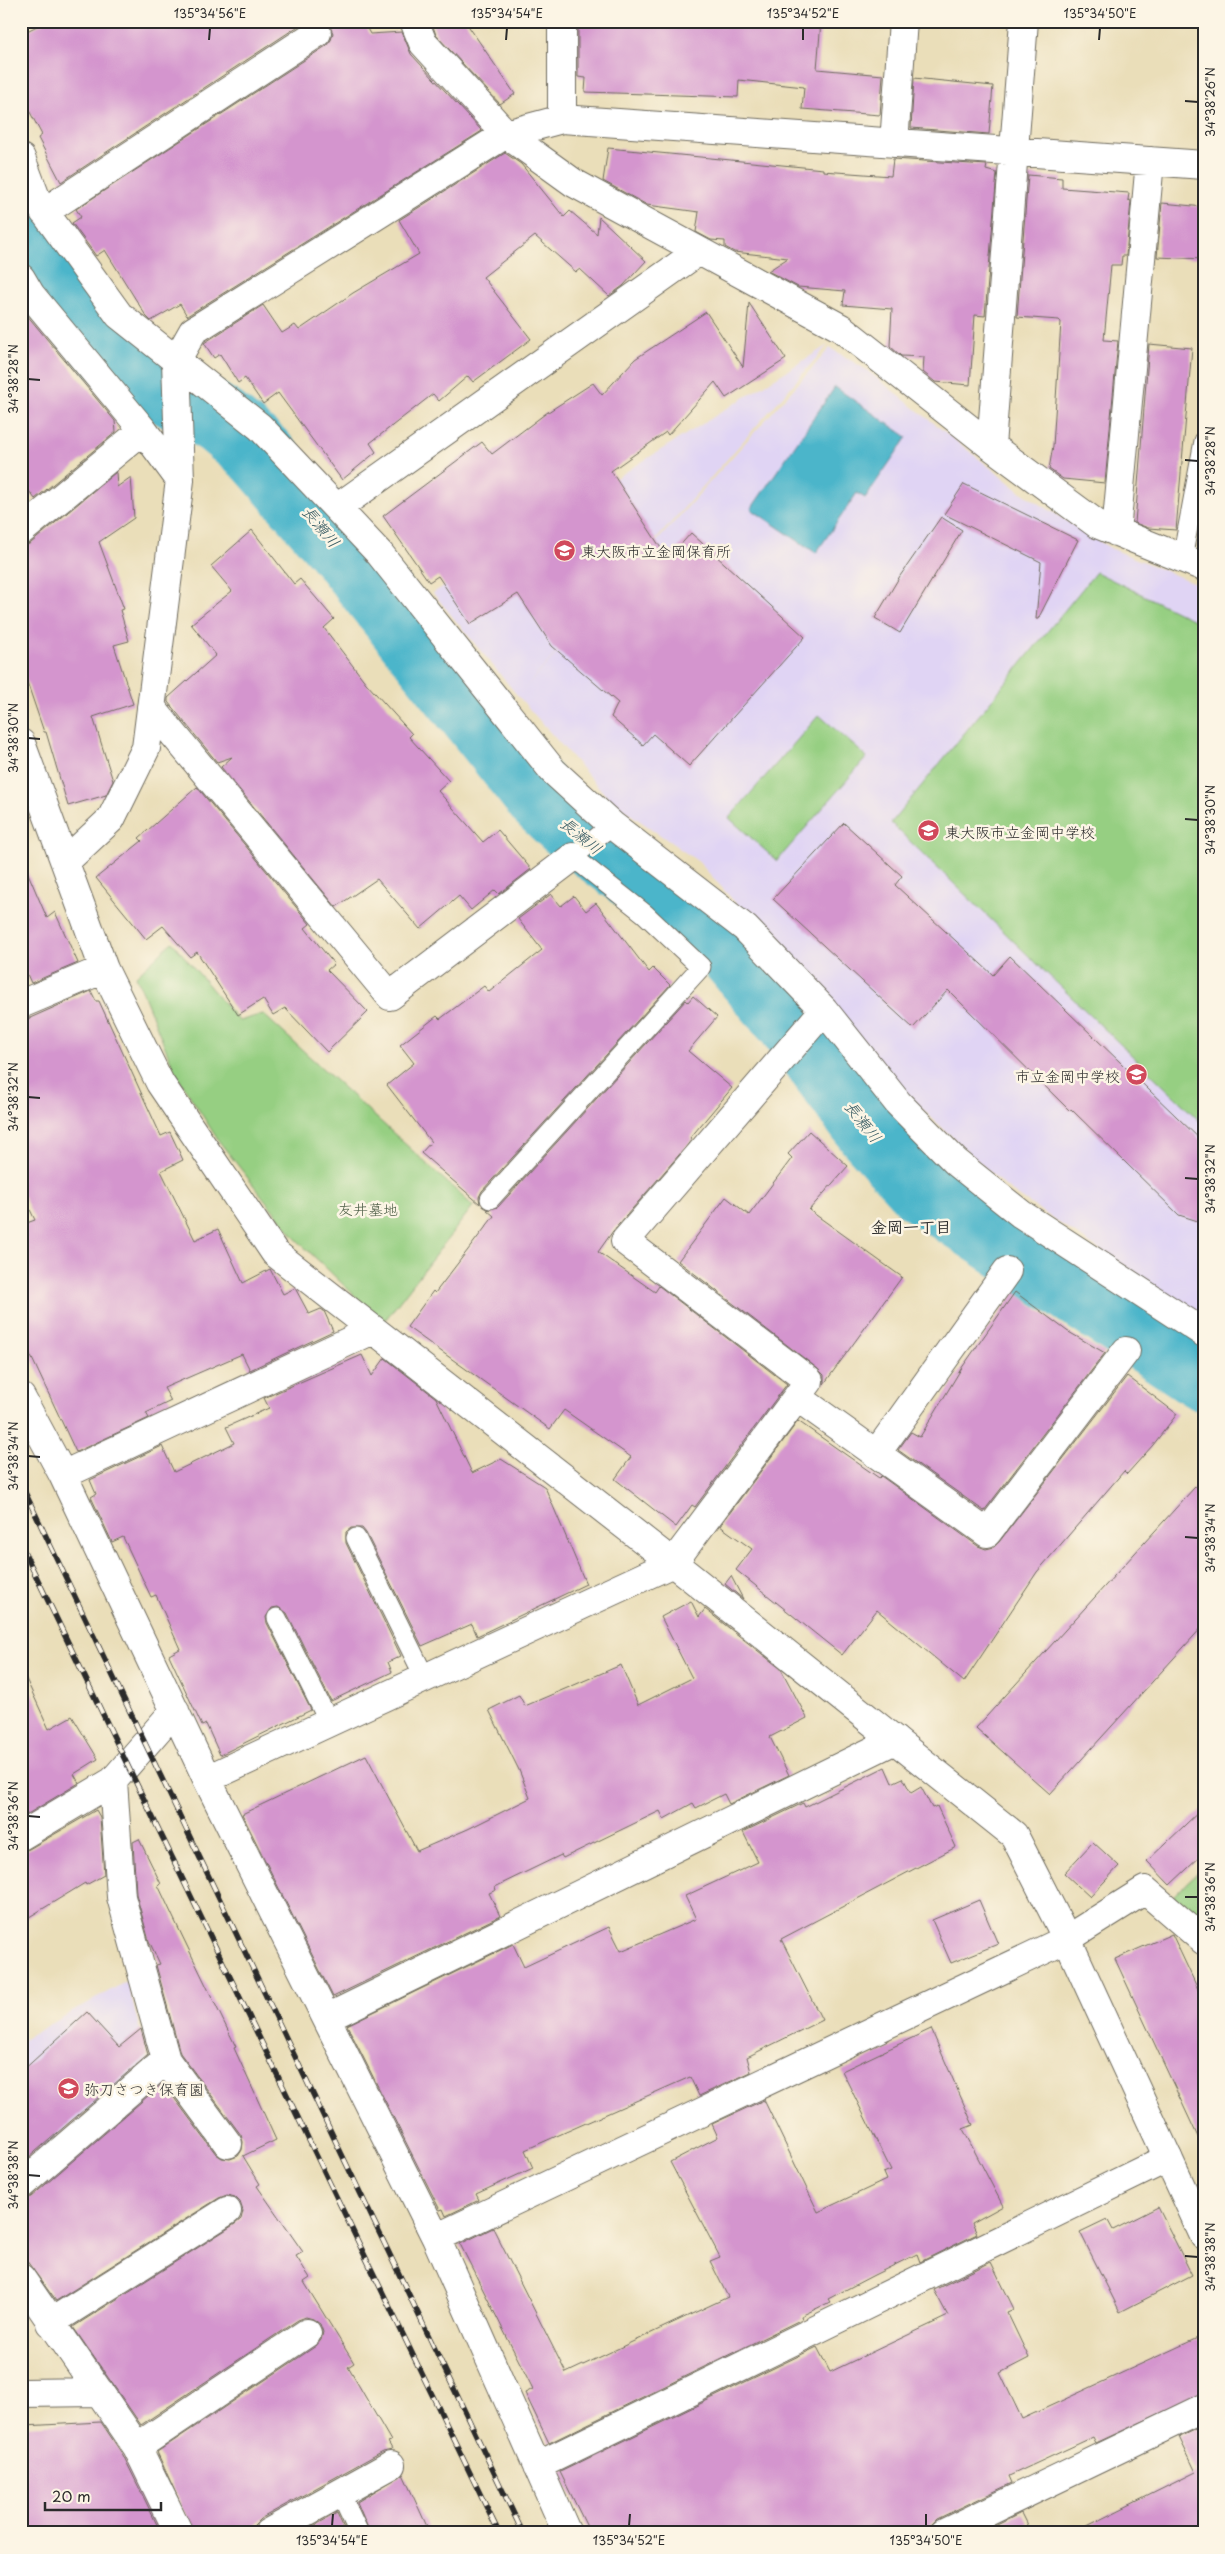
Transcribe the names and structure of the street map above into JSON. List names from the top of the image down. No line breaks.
{"districts":["金岡一丁目"],"water":["長瀬川"],"parks":["友井墓地"],"places":{"school or university":["東大阪市立金岡保育所","東大阪市立金岡中学校","市立金岡中学校","弥刀さつき保育園"]},"scale_bar":"20 m","coordinates":["135°34'56\"E","135°34'54\"E","135°34'52\"E","135°34'50\"E","34°38'26\"N","34°38'28\"N","34°38'30\"N","34°38'32\"N","34°38'34\"N","34°38'36\"N","34°38'38\"N"]}
